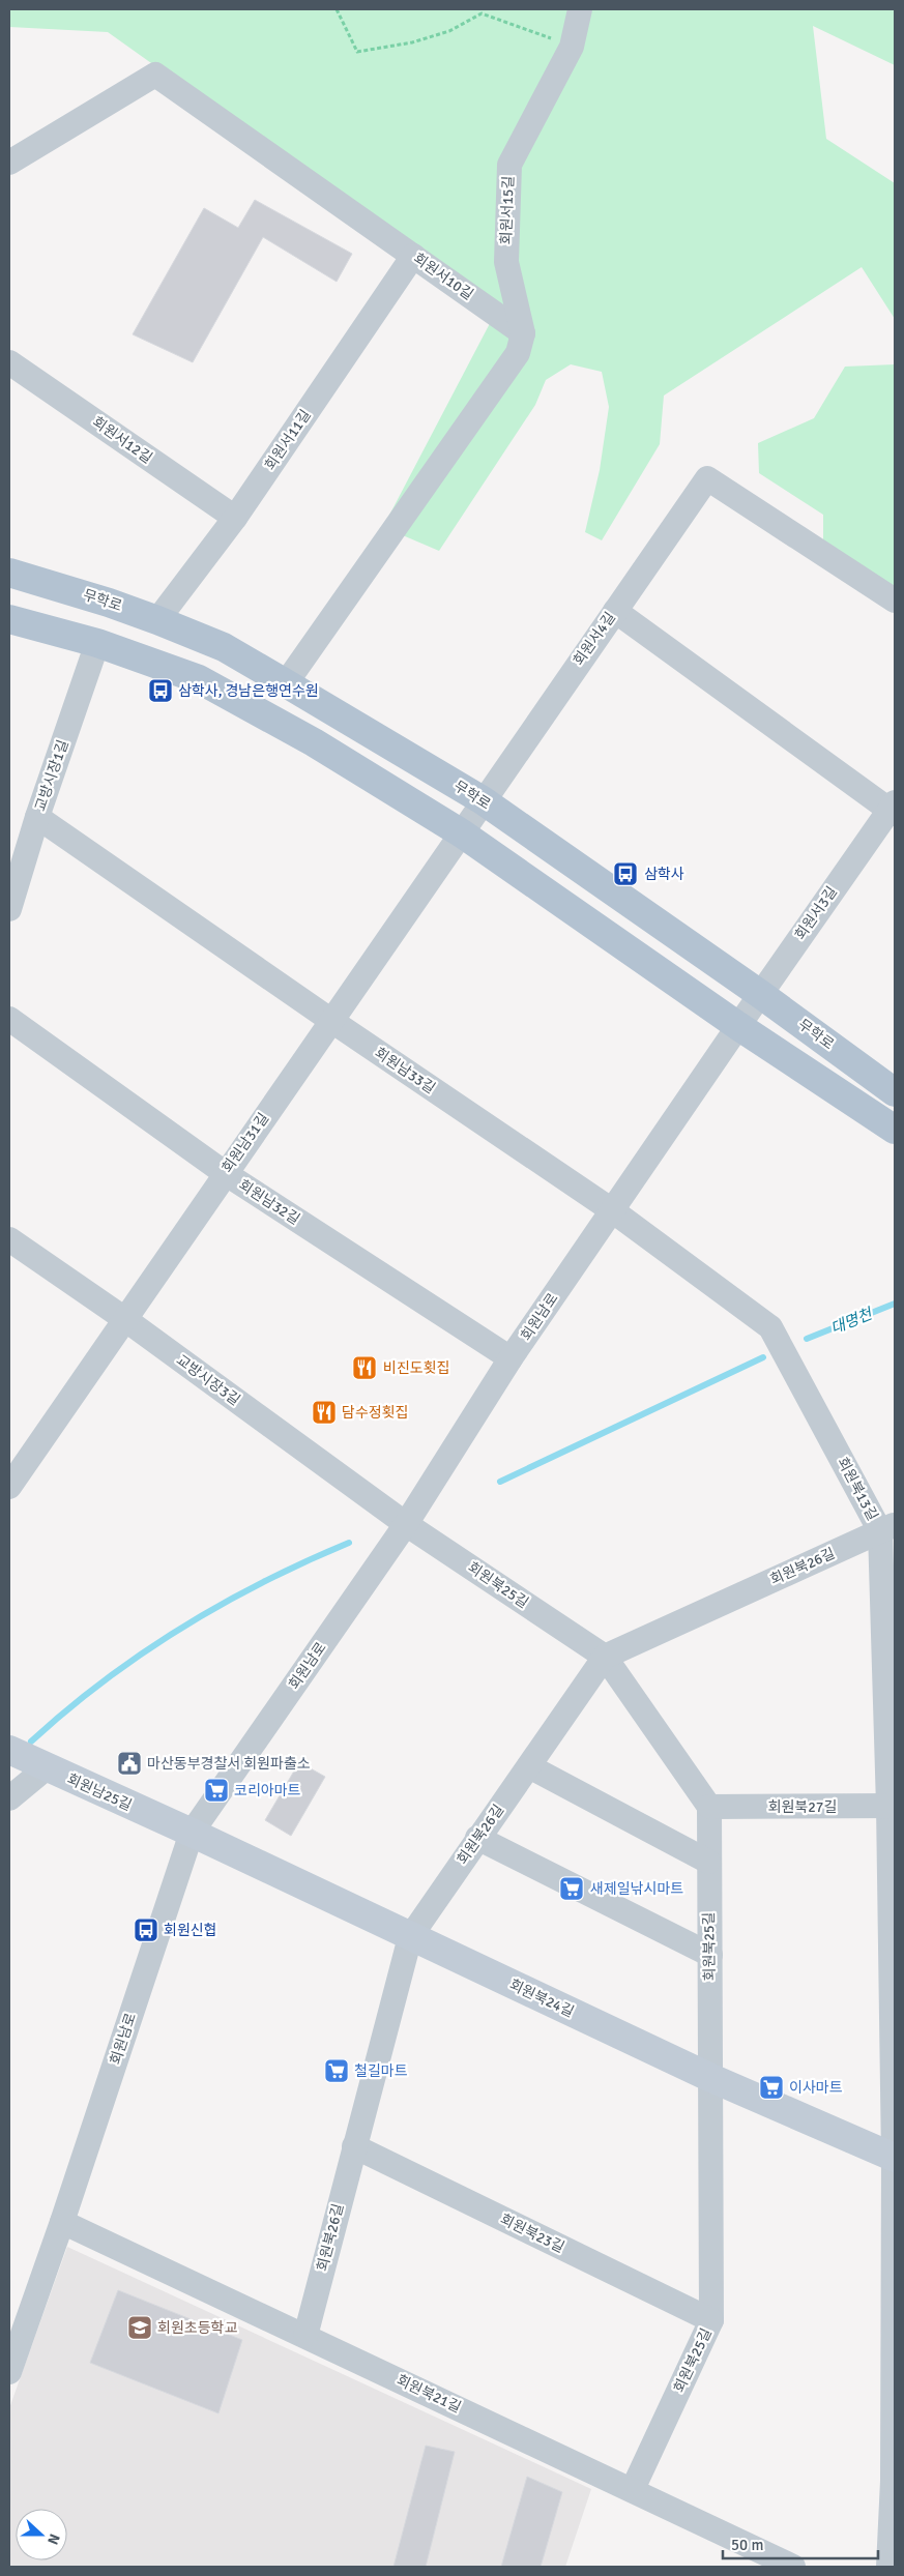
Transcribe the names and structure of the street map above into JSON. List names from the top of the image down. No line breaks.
{"streets":{"main road":["무학로","회원남25길","회원북24길"],"street":["회원서15길","회원서10길","회원서12길","회원서11길","회원서4길","교방시장1길","회원서3길","회원남33길","회원남31길","회원남32길","회원남로","교방시장3길","회원북13길","회원북26길","회원북25길","회원북27길","회원북23길","회원북21길"]},"crossings":[["회원서15길","회원서10길"],["회원서10길","회원서11길"],["회원서12길","회원서11길"],["회원서11길","무학로"],["무학로","회원서4길"],["무학로","회원서3길"],["무학로","회원남31길"],["회원서4길","회원남31길"],["교방시장1길","회원남33길"],["회원서3길","회원남로"],["회원남33길","회원남31길"],["회원남33길","회원남로"],["회원남33길","회원북13길"],["회원남31길","회원남32길"],["회원남31길","교방시장3길"],["회원남32길","회원남로"],["회원남로","교방시장3길"],["회원남로","회원북25길"],["회원남로","회원남25길"],["회원남로","회원북24길"],["회원남로","회원북21길"],["교방시장3길","회원북25길"],["회원북13길","회원북26길"],["회원북13길","회원북27길"],["회원북13길","회원북24길"],["회원북26길","회원북25길"],["회원북26길","회원북24길"],["회원북26길","회원북23길"],["회원북26길","회원북21길"],["회원북25길","회원북27길"],["회원북25길","회원북24길"],["회원북25길","회원북23길"],["회원북25길","회원북21길"],["회원남25길","회원북24길"]],"water":["대명천"],"places":{"bus stop":["삼학사, 경남은행연수원","삼학사","회원신협"],"restaurant":["비진도횟집","담수정횟집"],"public building":["마산동부경찰서 회원파출소"],"supermarket":["코리아마트","새제일낚시마트","철길마트","이사마트"],"school or university":["회원초등학교"]},"scale_bar":"50 m","north":"right"}
